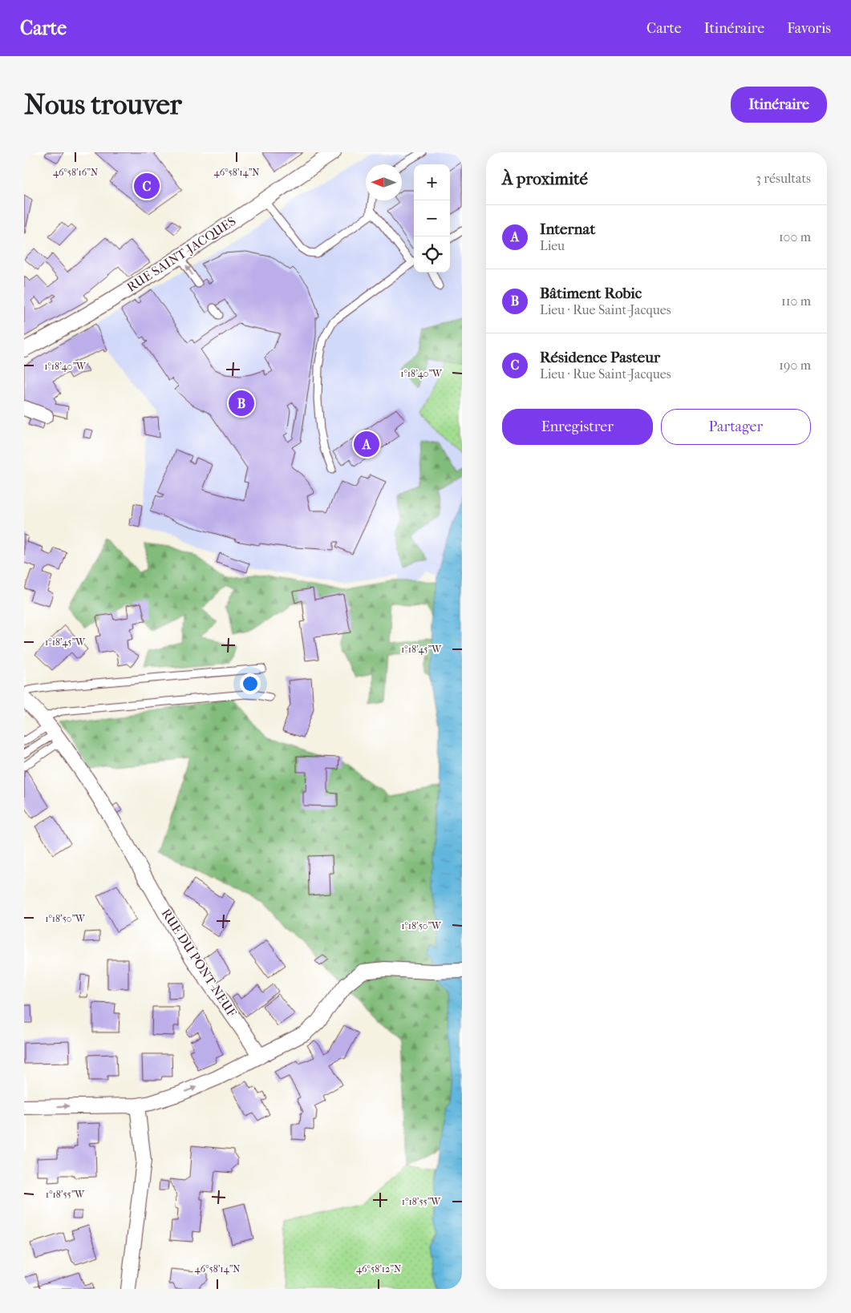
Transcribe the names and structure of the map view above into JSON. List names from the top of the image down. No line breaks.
{"streets":{"street":["RUE SAINT-JACQUES","RUE DU PONT-NEUF"]},"north":"left","page":{"header":"Carte","nav":["Carte","Itinéraire","Favoris"],"buttons":["Itinéraire",["Enregistrer","Partager"]],"title":"Nous trouver","heading":["À proximité","3 résultats"],"map_buttons":["+","−"],"pins":["C","B","A"],"list":[{"mark":"A","name":"Internat","note":"Lieu","value":"100 m"},{"mark":"B","name":"Bâtiment Robic","note":"Lieu · Rue Saint-Jacques","value":"110 m"},{"mark":"C","name":"Résidence Pasteur","note":"Lieu · Rue Saint-Jacques","value":"190 m"}]},"coordinates":["46°58'16\"N","46°58'14\"N","1°18'40\"W","1°18'45\"W","1°18'50\"W","1°18'55\"W","46°58'12\"N"]}
